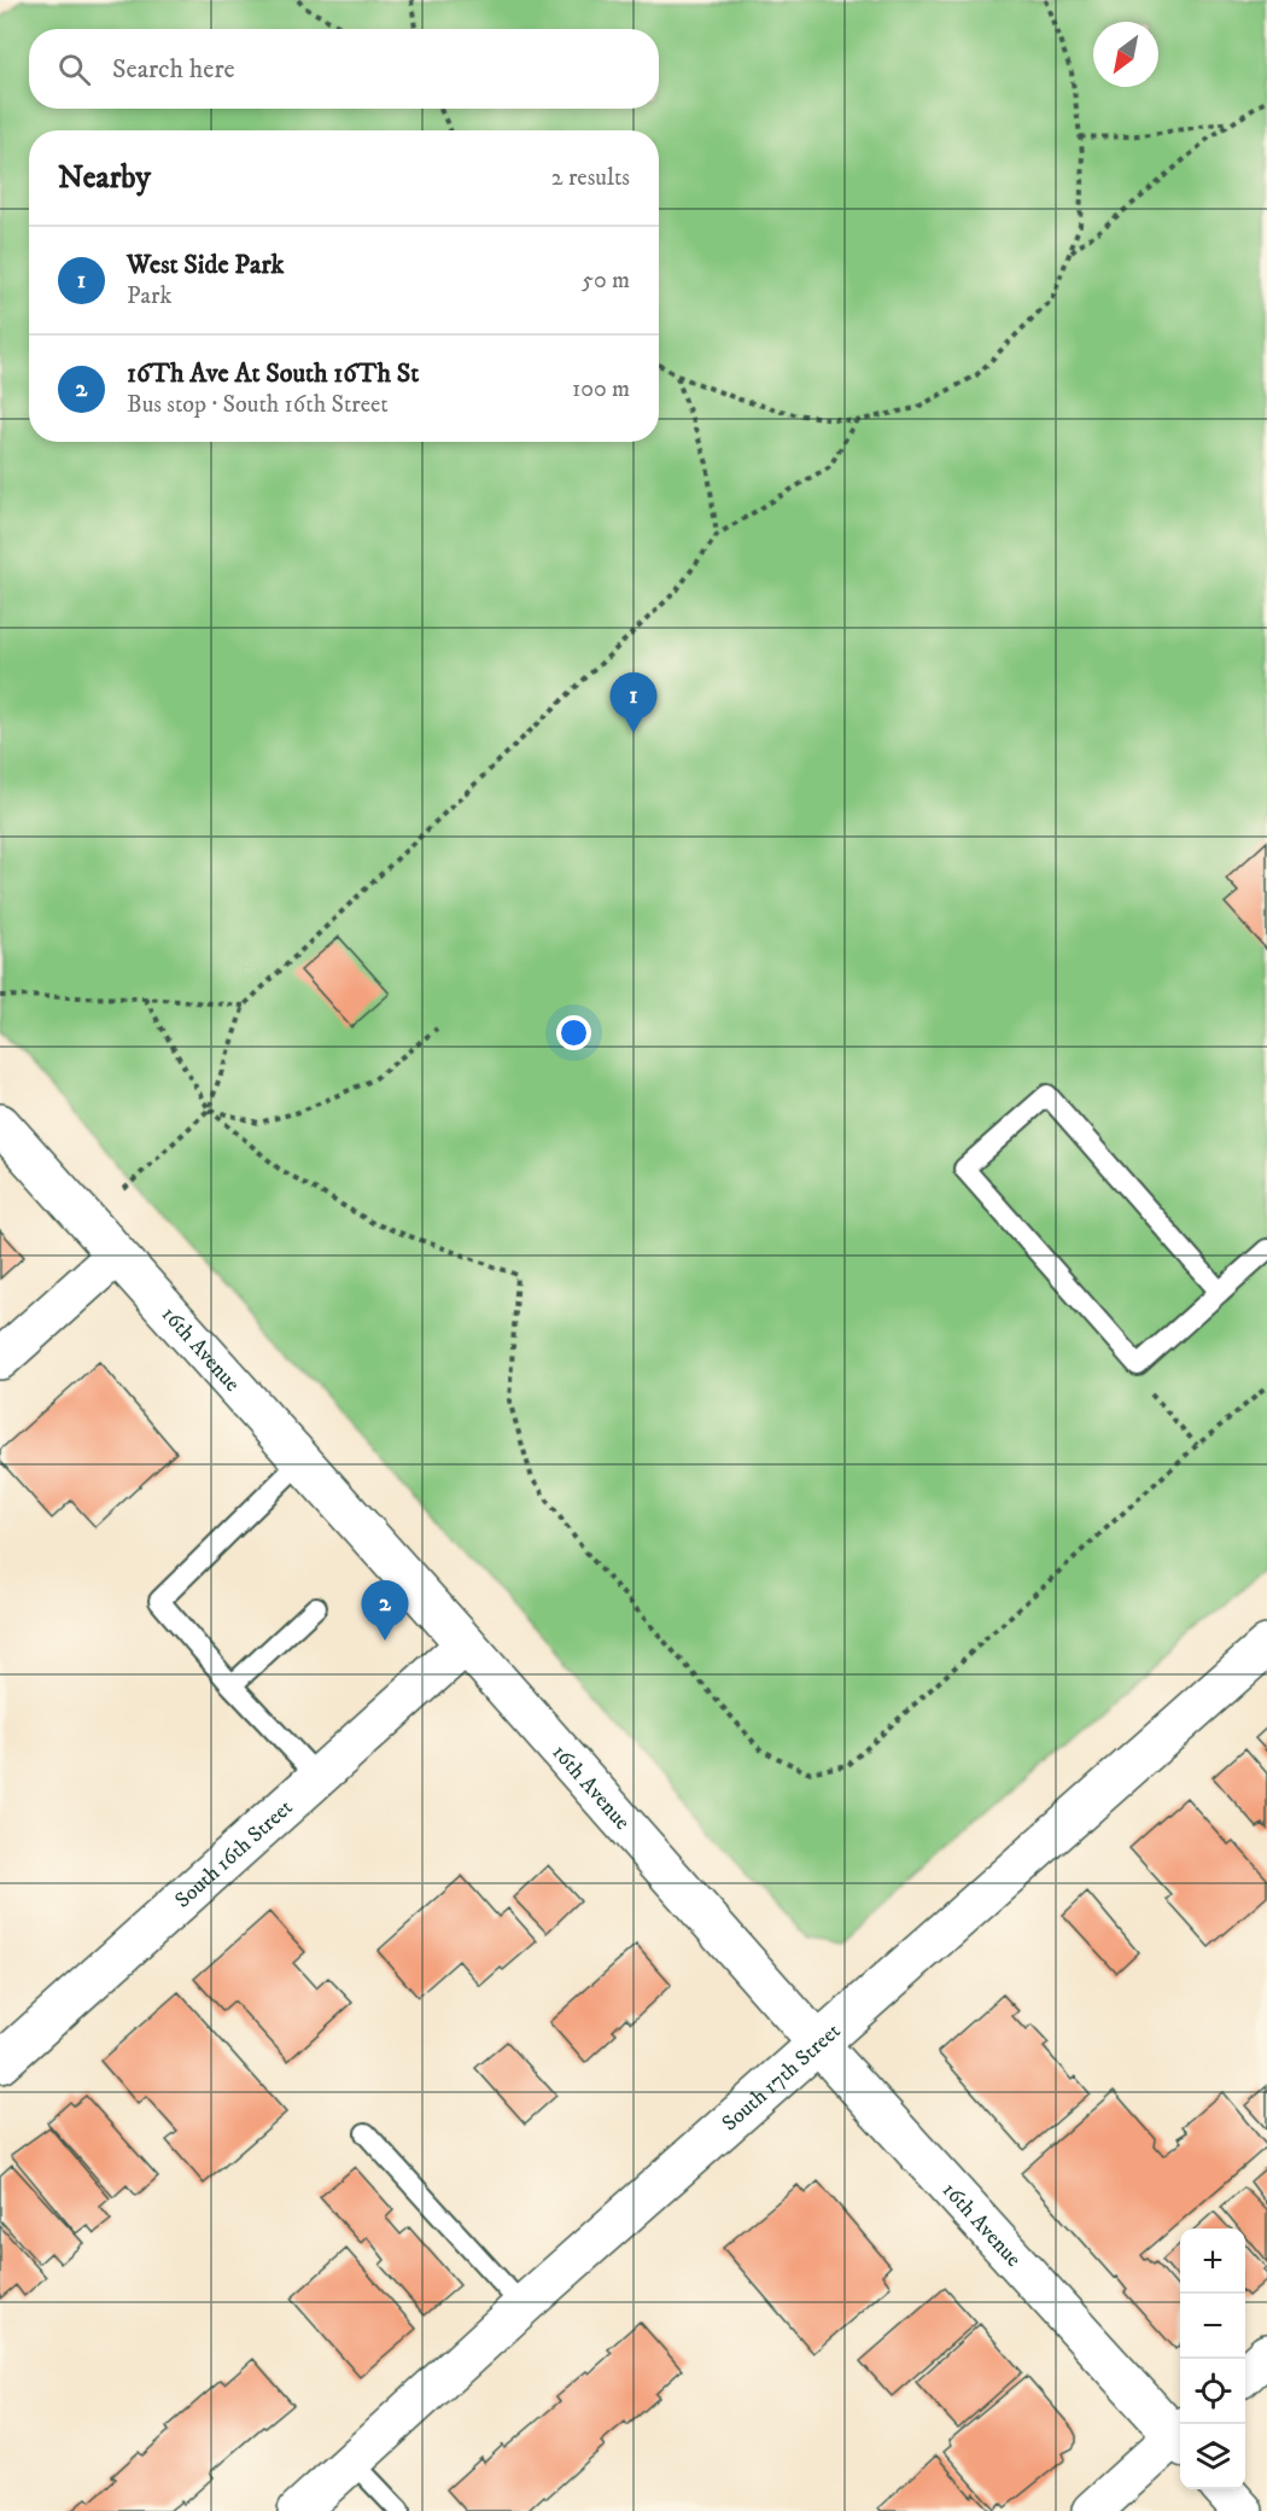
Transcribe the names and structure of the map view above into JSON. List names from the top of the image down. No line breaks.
{"streets":{"street":["16th Avenue","South 16th Street","South 17th Street"]},"crossings":[["16th Avenue","South 16th Street"],["16th Avenue","South 17th Street"]],"north":"bottom left","page":{"search":"Search here","heading":["Nearby","2 results"],"list":[{"mark":"1","name":"West Side Park","note":"Park","value":"50 m"},{"mark":"2","name":"16Th Ave At South 16Th St","note":"Bus stop · South 16th Street","value":"100 m"}],"pins":["1","2"],"map_buttons":["+","−"]}}
